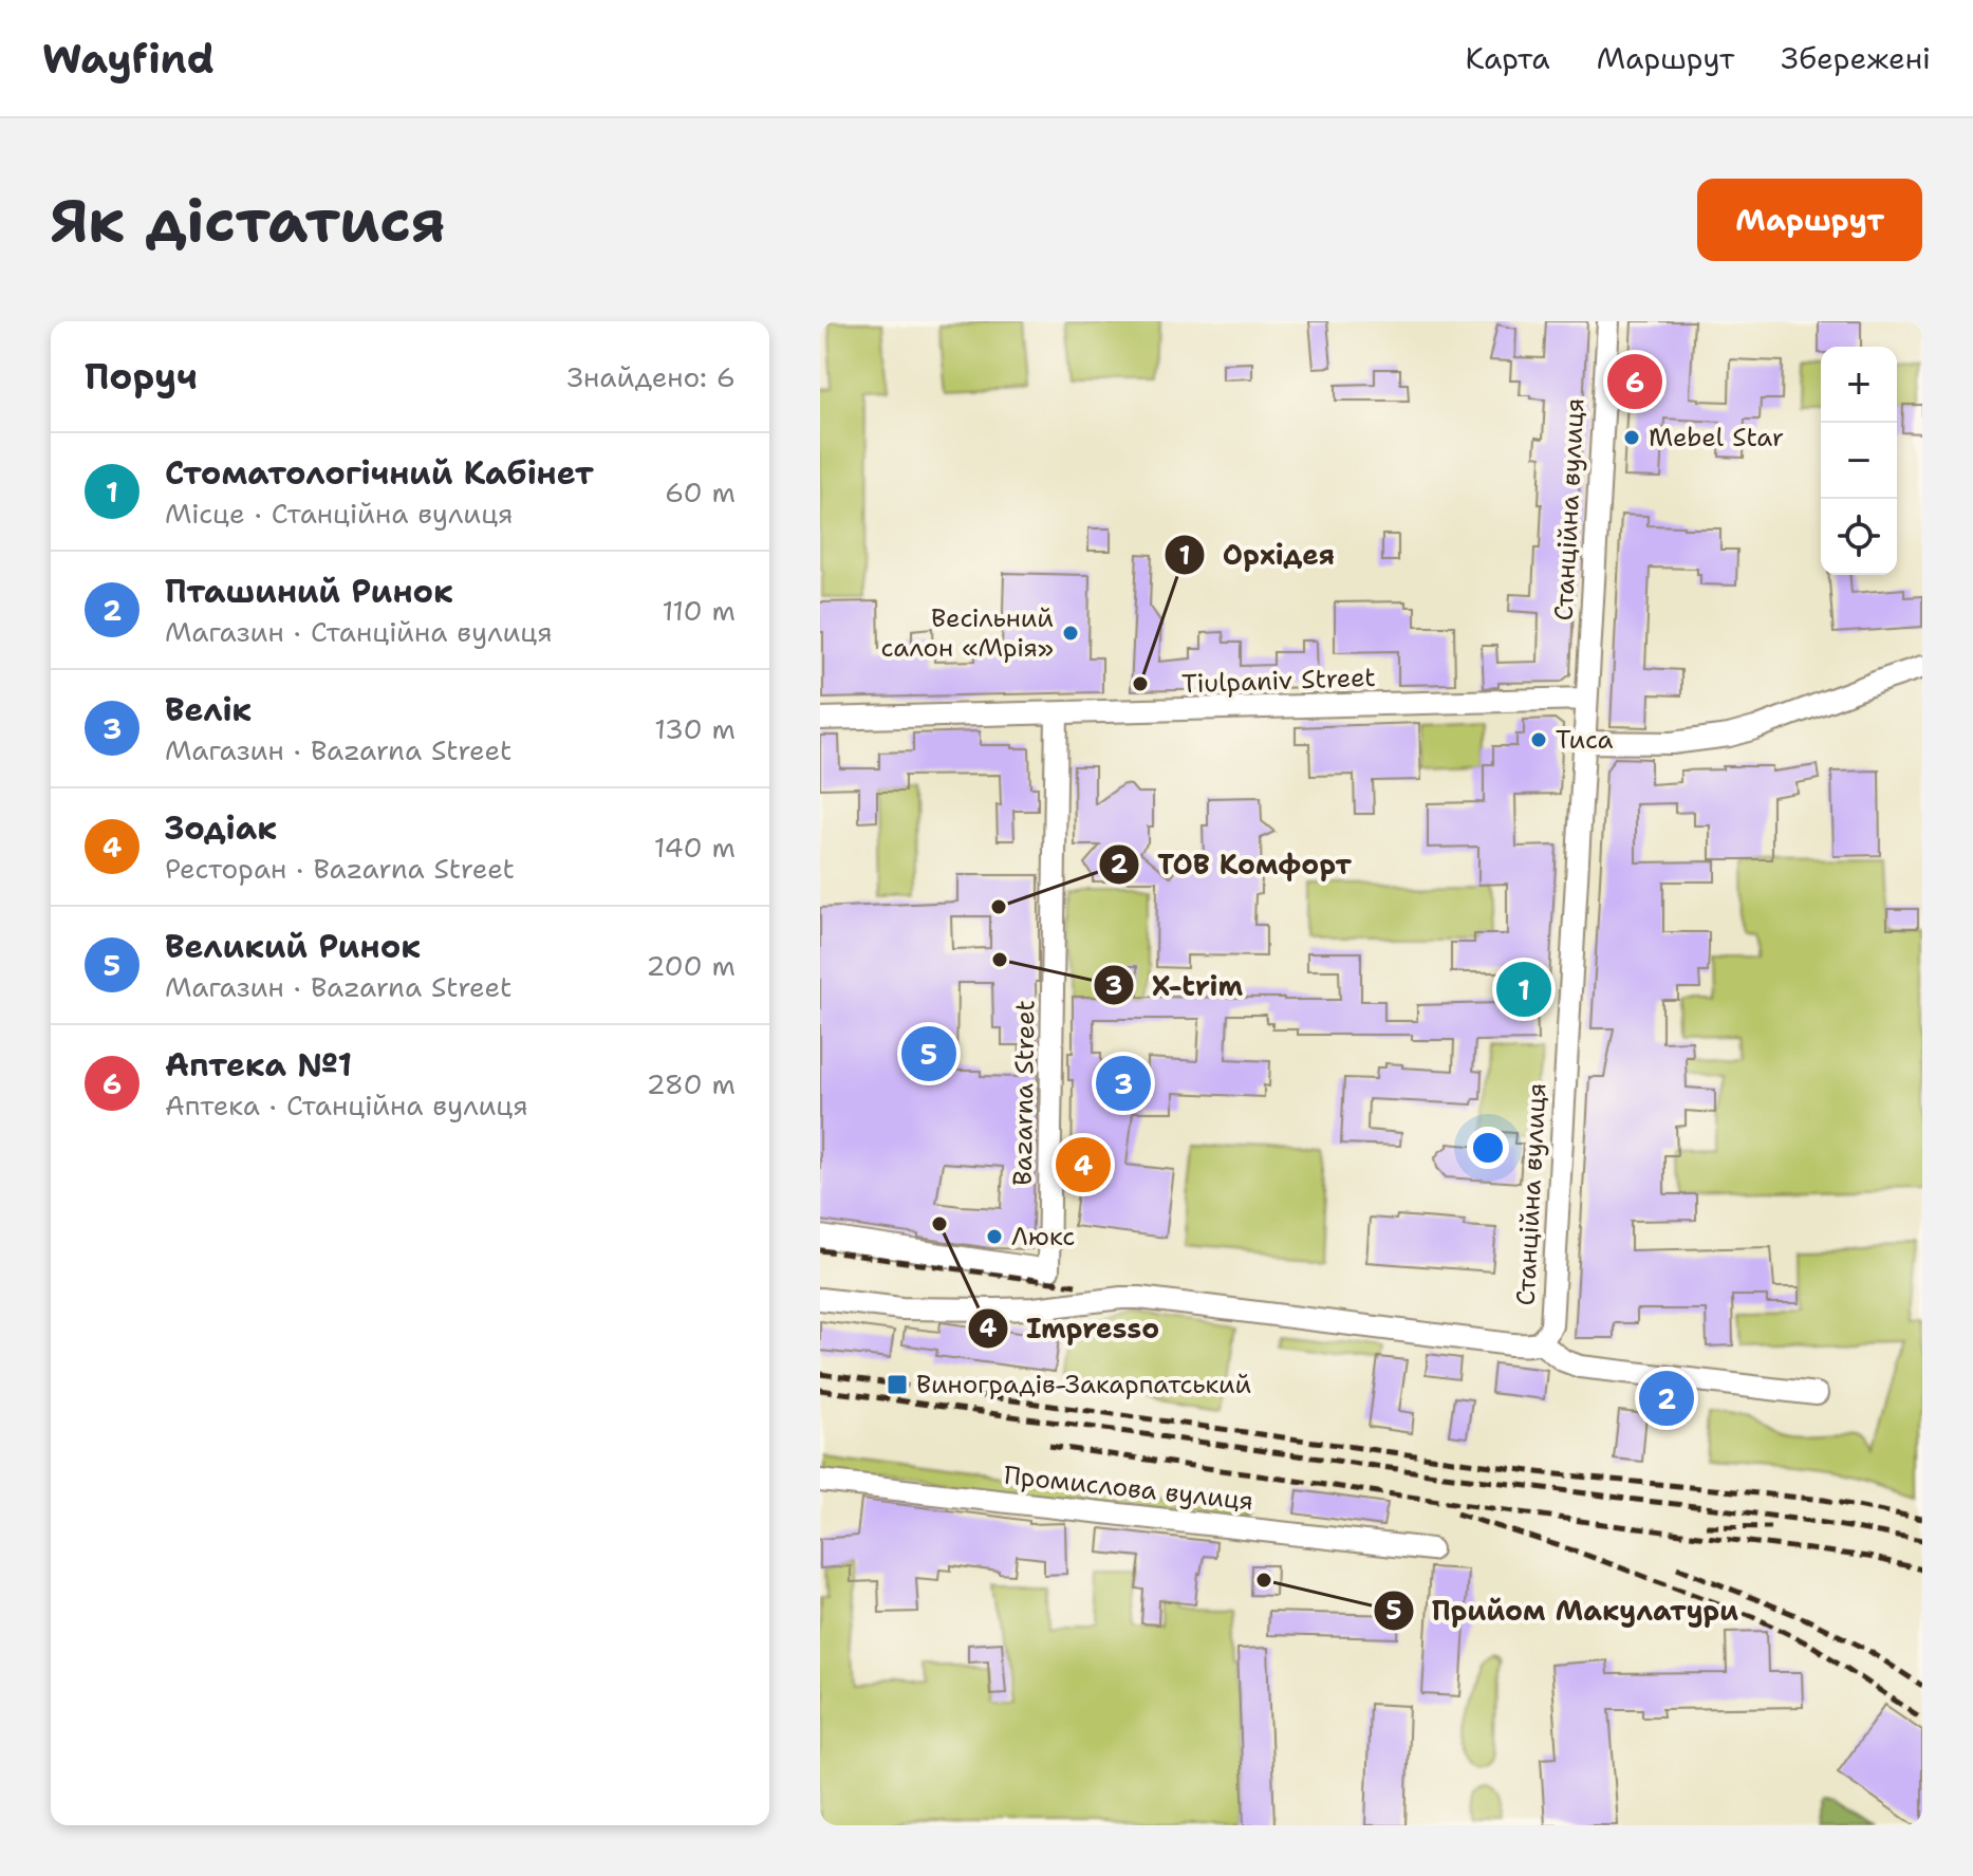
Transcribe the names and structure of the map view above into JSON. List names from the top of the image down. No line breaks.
{"streets":{"street":["Станційна вулиця","Tiulpaniv Street","Bazarna Street","Промислова вулиця"]},"crossings":[["Станційна вулиця","Tiulpaniv Street"],["Tiulpaniv Street","Bazarna Street"]],"places":{"other":["Mebel Star","Весільний салон «Мрія»","Орхідея","Тиса","ТОВ Комфорт","X-trim","Impresso","Люкс","Прийом Макулатури"],"transit":["Виноградів-Закарпатський"]},"page":{"header":"Wayfind","nav":["Карта","Маршрут","Збережені"],"buttons":"Маршрут","title":"Як дістатися","heading":["Поруч","Знайдено: 6"],"map_buttons":["+","−"],"pins":["6","1","5","3","4","2"],"list":[{"mark":"1","name":"Стоматологічний Кабінет","note":"Місце · Станційна вулиця","value":"60 m"},{"mark":"2","name":"Пташиний Ринок","note":"Магазин · Станційна вулиця","value":"110 m"},{"mark":"3","name":"Велік","note":"Магазин · Bazarna Street","value":"130 m"},{"mark":"4","name":"Зодіак","note":"Ресторан · Bazarna Street","value":"140 m"},{"mark":"5","name":"Великий Ринок","note":"Магазин · Bazarna Street","value":"200 m"},{"mark":"6","name":"Аптека №1","note":"Аптека · Станційна вулиця","value":"280 m"}]}}
